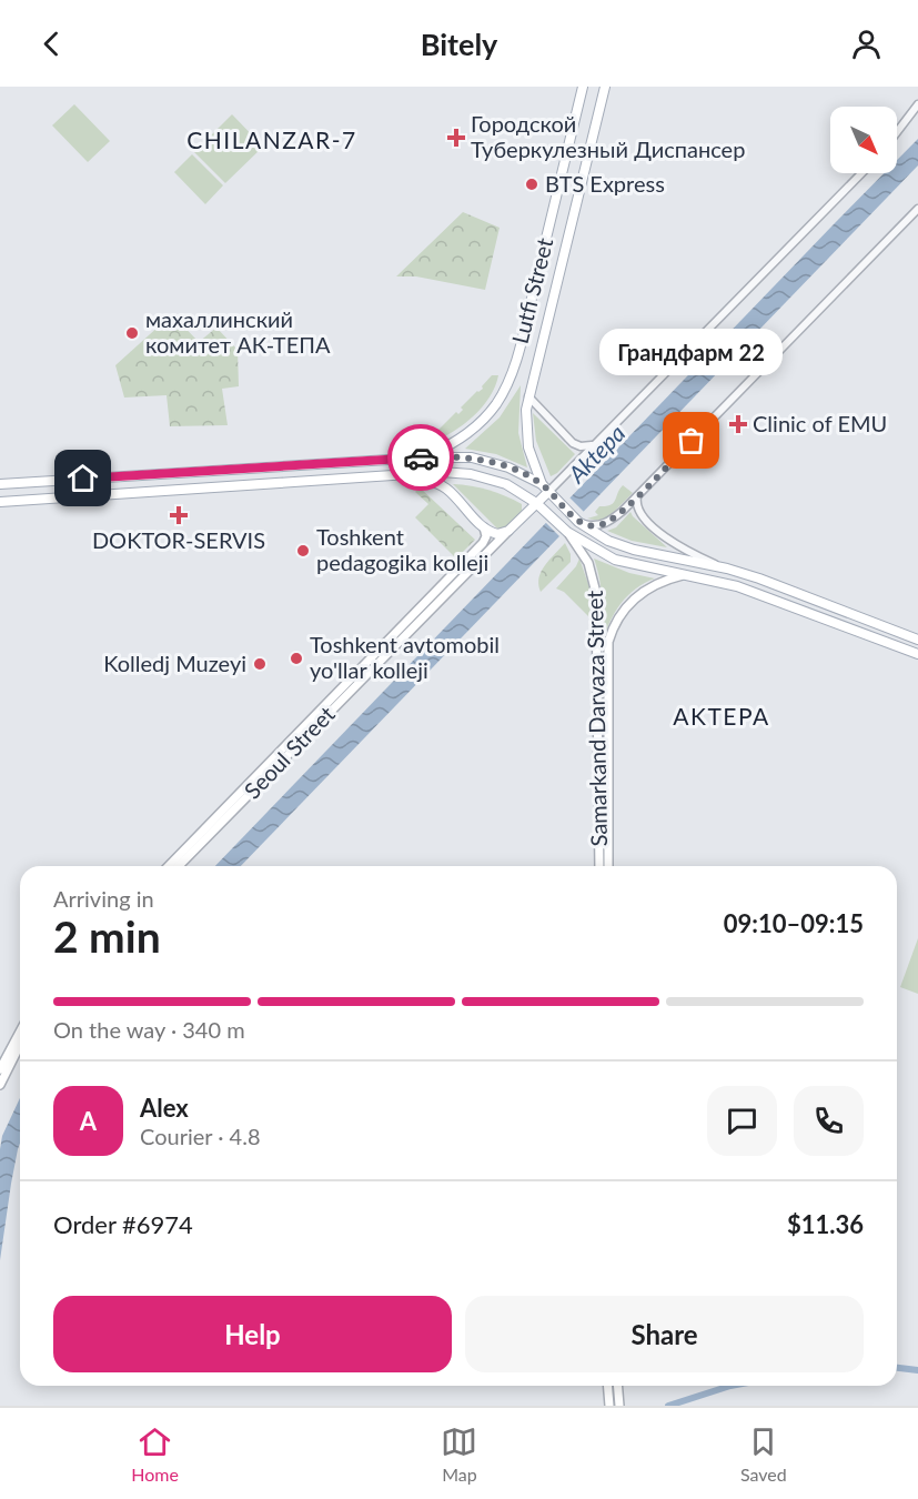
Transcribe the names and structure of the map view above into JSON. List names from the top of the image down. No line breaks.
{"streets":{"main road":["Lutfi Street","Samarkand Darvaza Street","Seoul Street"]},"crossings":[["Lutfi Street","Seoul Street"]],"districts":["CHILANZAR-7","AKTEPA"],"water":["Aktepa"],"places":{"health":["Городской Туберкулезный Диспансер","Clinic of EMU","DOKTOR-SERVIS"],"other":["BTS Express","махаллинский комитет АК-ТЕПА","Грандфарм 22","Toshkent pedagogika kolleji","Toshkent avtomobil yo'llar kolleji","Kolledj Muzeyi"]},"north":"bottom right","page":{"header":"Bitely","bubble":"Грандфарм 22","heading":["2 min","Arriving in","09:10–09:15"],"panel":["Alex","Courier · 4.8","Order #6974","$11.36"],"bar":"On the way · 340 m","round":"A","buttons":["Help","Share"],"tabs":["Home","Map","Saved"]}}
